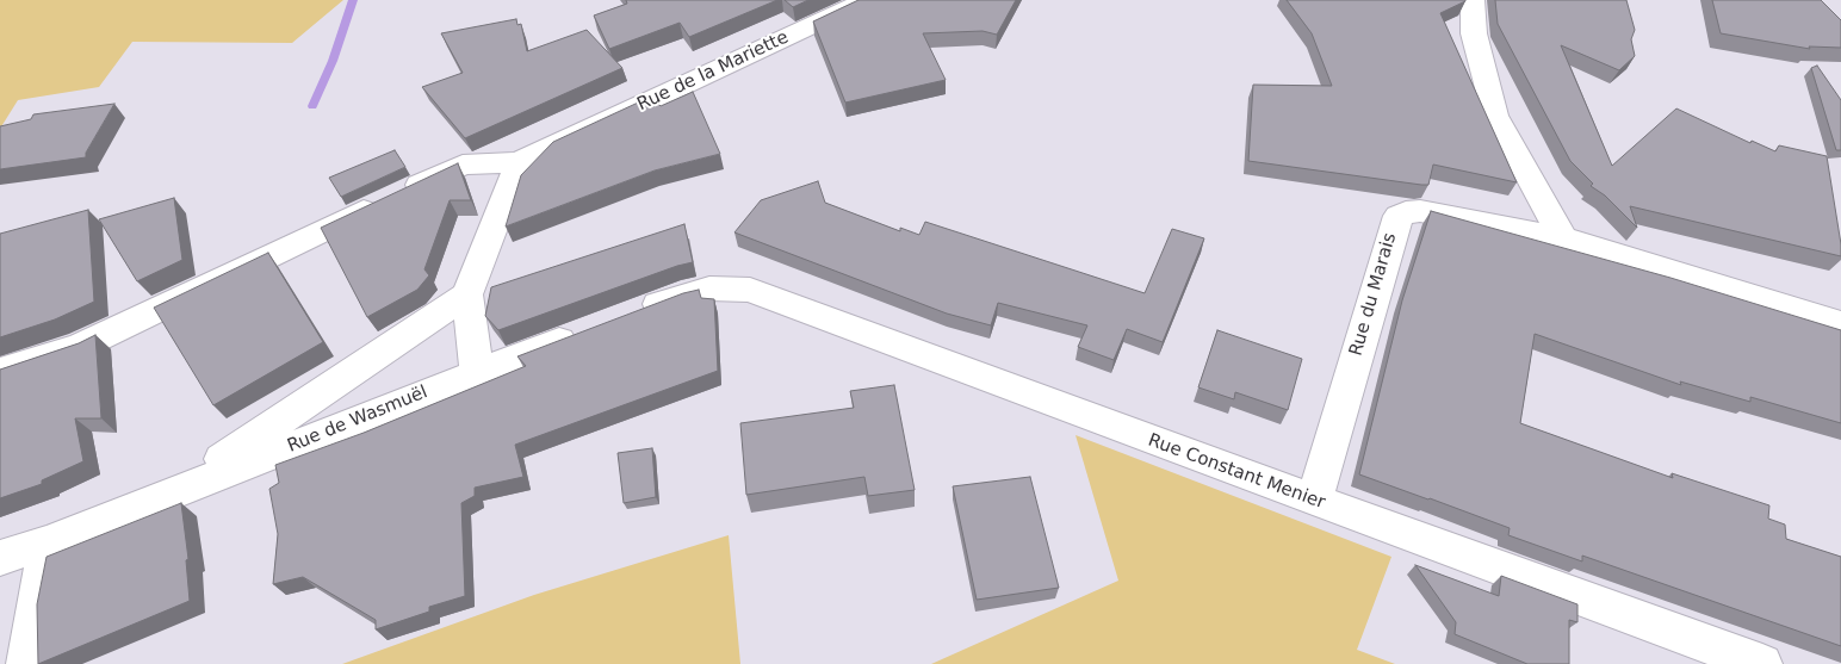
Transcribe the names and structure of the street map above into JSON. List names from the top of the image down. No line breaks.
{"streets":{"street":["Rue de la Mariette","Rue du Marais","Rue de Wasmuël","Rue Constant Menier"]},"crossings":[["Rue du Marais","Rue Constant Menier"]]}
